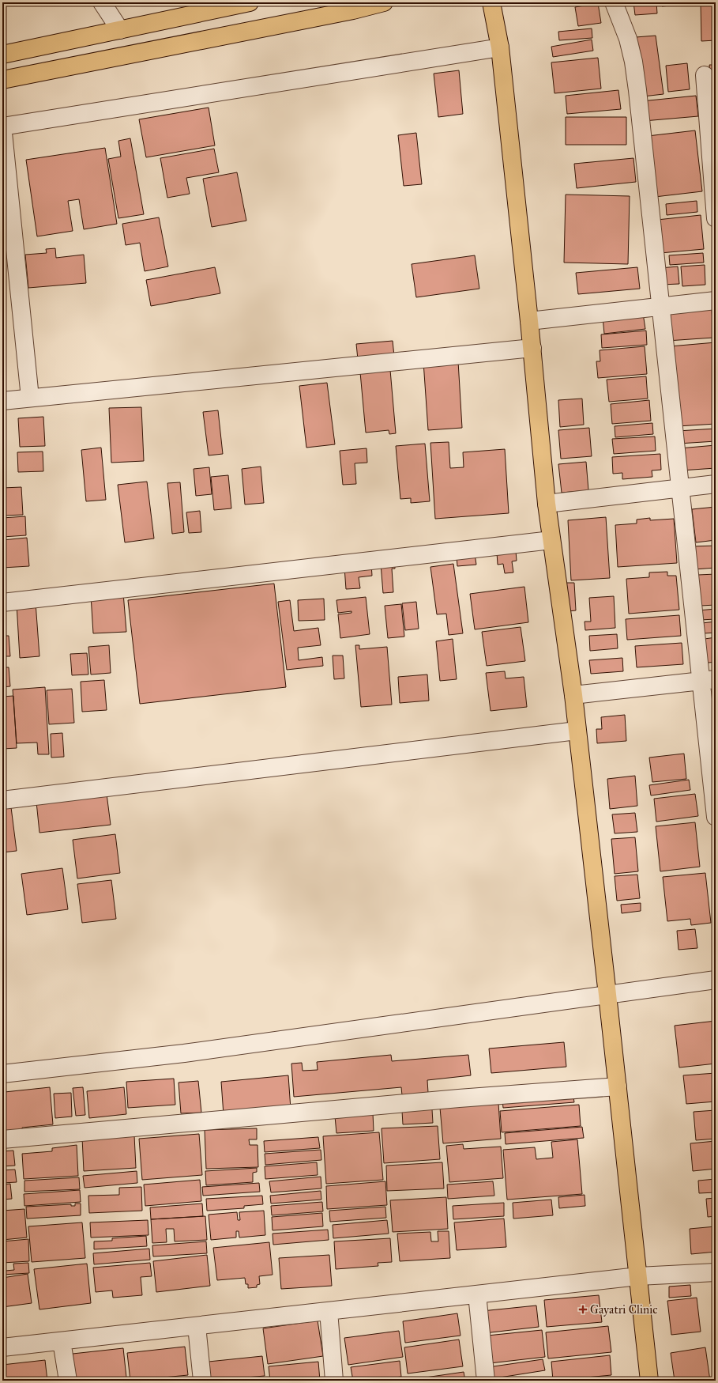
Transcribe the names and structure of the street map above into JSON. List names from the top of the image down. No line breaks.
{"places":{"health":["Gayatri Clinic"]}}
